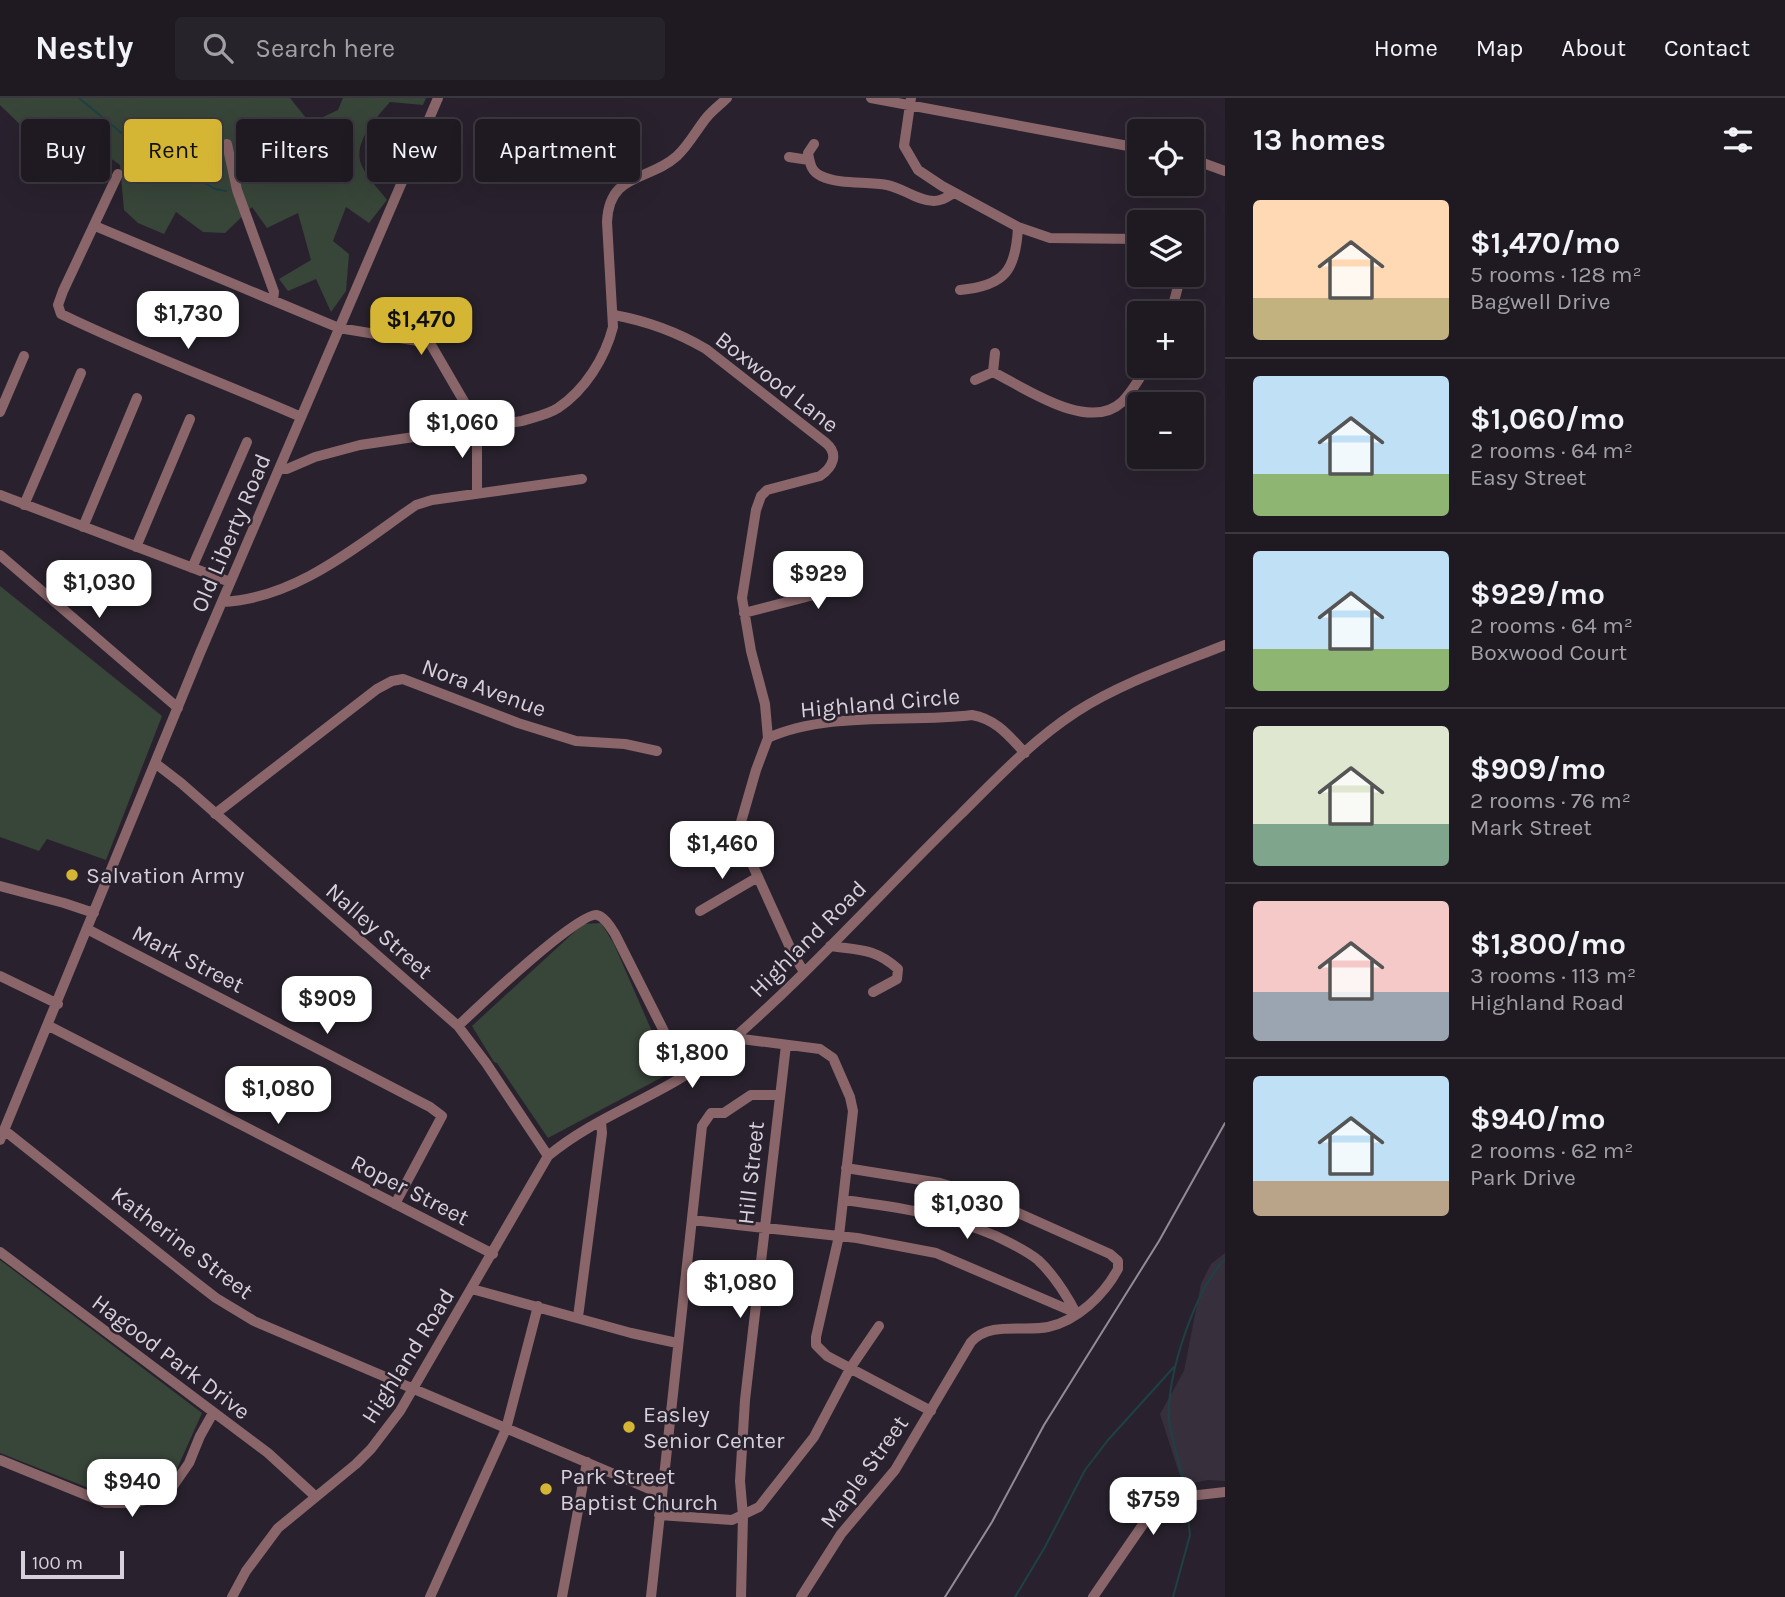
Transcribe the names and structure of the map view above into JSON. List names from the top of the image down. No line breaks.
{"streets":{"street":["Boxwood Lane","Old Liberty Road","Nora Avenue","Highland Circle","Nalley Street","Highland Road","Mark Street","Hill Street","Roper Street","Katherine Street","Hagood Park Drive","Maple Street"]},"crossings":[["Boxwood Lane","Highland Circle"],["Old Liberty Road","Nalley Street"],["Old Liberty Road","Mark Street"],["Old Liberty Road","Roper Street"],["Old Liberty Road","Katherine Street"],["Nora Avenue","Nalley Street"],["Highland Circle","Highland Road"],["Nalley Street","Highland Road"],["Highland Road","Roper Street"],["Highland Road","Katherine Street"],["Highland Road","Hagood Park Drive"],["Mark Street","Roper Street"]],"places":["Salvation Army","Easley Senior Center","Park Street Baptist Church"],"scale_bar":"100 m","page":{"header":"Nestly","search":"Search here","nav":["Home","Map","About","Contact"],"heading":"13 homes","map_buttons":["+","−"],"chip":["Buy","Rent","Filters","New","Apartment"],"list":[{"name":"$1,470/mo","note":"5 rooms · 128 m² · Bagwell Drive"},{"name":"$1,060/mo","note":"2 rooms · 64 m² · Easy Street"},{"name":"$929/mo","note":"2 rooms · 64 m² · Boxwood Court"},{"name":"$909/mo","note":"2 rooms · 76 m² · Mark Street"},{"name":"$1,800/mo","note":"3 rooms · 113 m² · Highland Road"},{"name":"$940/mo","note":"2 rooms · 62 m² · Park Drive"}],"price":["$1,730","$1,470","$1,060","$929","$1,030","$1,460","$909","$1,800","$1,080","$1,030","$1,080","$940","$759"],"scale":"100 m"}}
